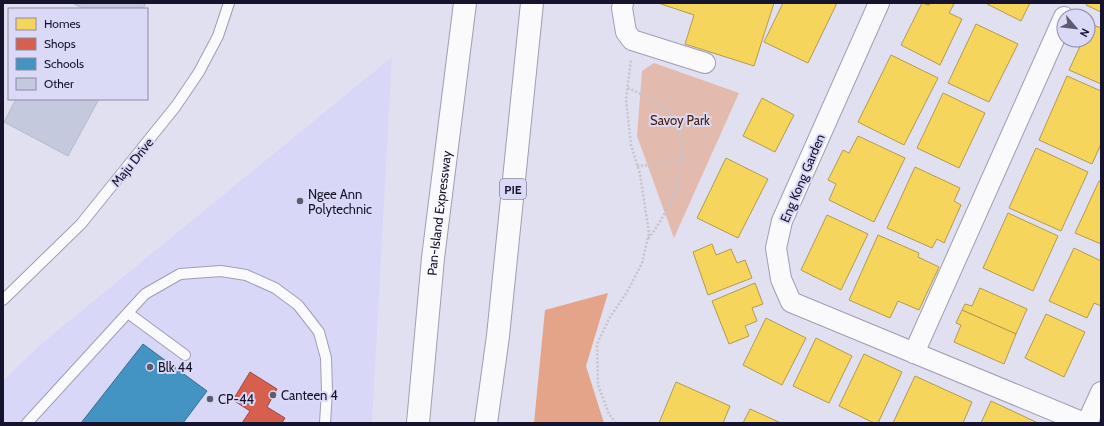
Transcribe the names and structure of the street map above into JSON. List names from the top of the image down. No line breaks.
{"streets":{"highway":["PIE","Pan-Island Expressway"],"street":["Eng Kong Garden"],"lane":["Maju Drive"]},"parks":["Savoy Park"],"places":["Ngee Ann Polytechnic","Blk 44","Canteen 4","CP-44"],"legend":["Homes","Shops","Schools","Other"],"north":"bottom right"}
